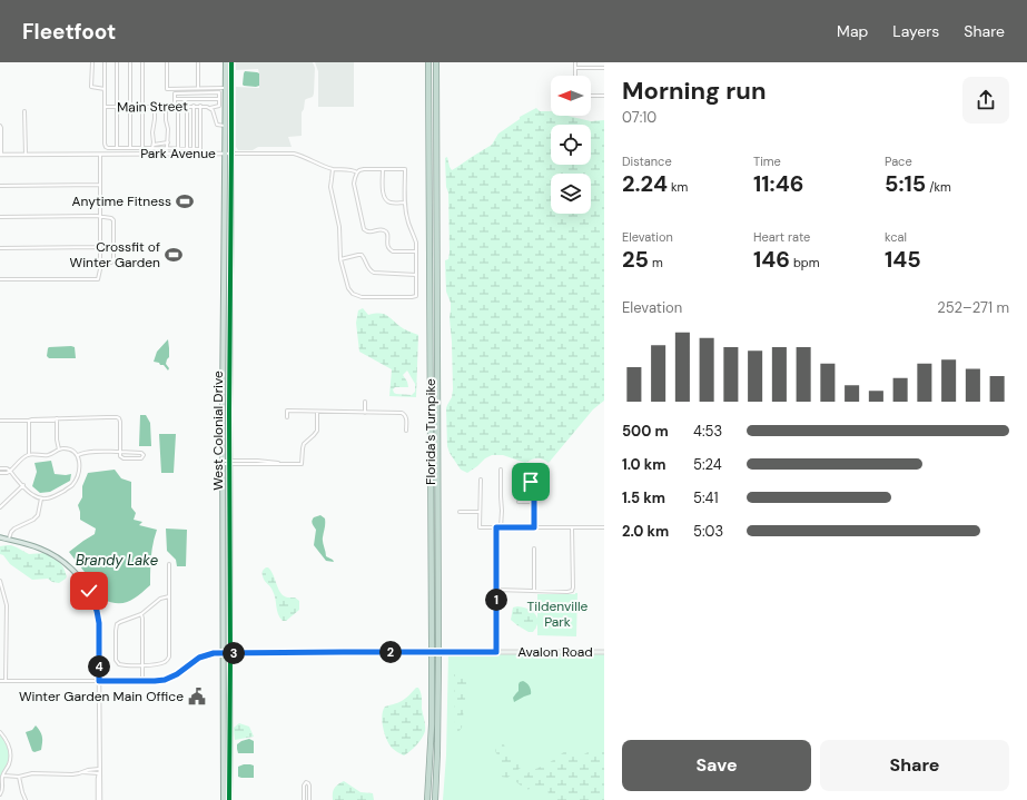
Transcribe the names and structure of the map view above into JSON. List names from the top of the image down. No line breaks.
{"streets":{"highway":["West Colonial Drive","Florida's Turnpike"],"main road":["Avalon Road"],"street":["Main Street","Park Avenue"]},"crossings":[["Park Avenue","West Colonial Drive"],["West Colonial Drive","Avalon Road"]],"water":["Brandy Lake"],"parks":["Tildenville Park"],"places":{"sports":["Anytime Fitness","Crossfit of Winter Garden"],"public building":["Winter Garden Main Office"]},"north":"left","page":{"header":"Fleetfoot","nav":["Map","Layers","Share"],"heading":["Morning run","07:10"],"stats":[["Distance","2.24 km"],["Time","11:46"],["Pace","5:15 /km"],["Elevation","25 m"],["Heart rate","146 bpm"],["kcal","145"]],"chart":["Elevation","252–271 m"],"list":[{"name":"500 m","note":"4:53"},{"name":"1.0 km","note":"5:24"},{"name":"1.5 km","note":"5:41"},{"name":"2.0 km","note":"5:03"}],"pins":["1","2","3","4"],"buttons":["Save","Share"]}}
